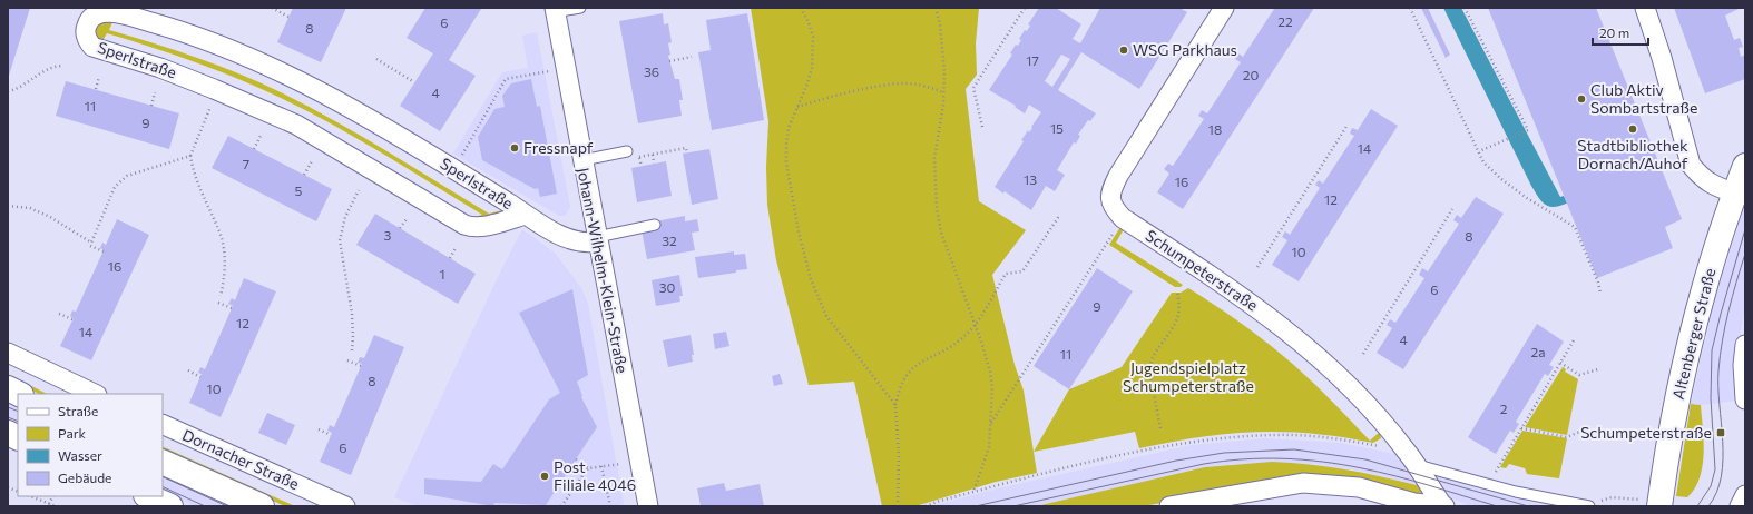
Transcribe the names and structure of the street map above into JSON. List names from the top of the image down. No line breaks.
{"streets":{"street":["Sperlstraße","Johann-Wilhelm-Klein-Straße","Schumpeterstraße","Altenberger Straße","Dornacher Straße"]},"crossings":[["Sperlstraße","Johann-Wilhelm-Klein-Straße"]],"parks":["Jugendspielplatz Schumpeterstraße"],"places":{"other":["WSG Parkhaus","Club Aktiv Sombartstraße","Stadtbibliothek Dornach/Auhof","Fressnapf","Post Filiale 4046"],"transit":["Schumpeterstraße"]},"house_numbers":["22","6","8","17","36","20","4","11","9","15","18","14","7","13","16","5","12","3","8","32","10","16","1","30","6","9","12","14","4","2a","11","8","10","2","6"],"legend":["Straße","Park","Wasser","Gebäude"],"scale_bar":"20 m"}
